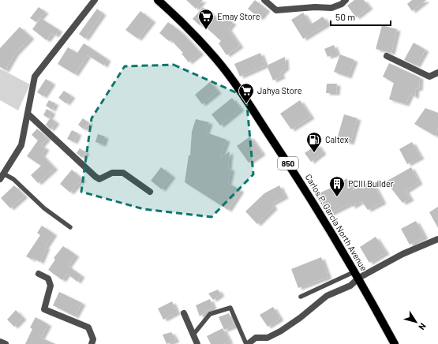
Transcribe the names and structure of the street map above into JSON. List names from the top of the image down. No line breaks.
{"streets":{"main road":["850","Carlos P. Garcia North Avenue"]},"places":{"supermarket":["Emay Store","Jahya Store"],"fuel station":["Caltex"],"building":["PCIII Builder"]},"scale_bar":"50 m","north":"bottom right"}
